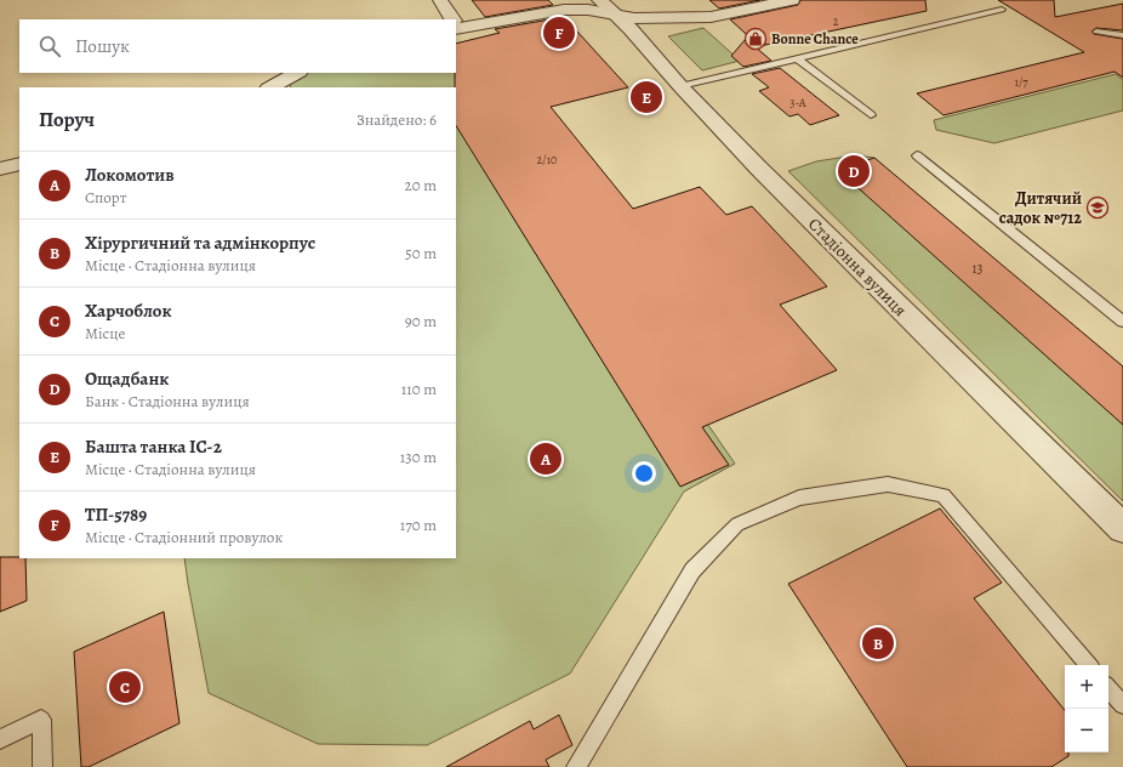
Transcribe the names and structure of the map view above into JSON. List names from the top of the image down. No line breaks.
{"streets":{"street":["Стадіонна вулиця"]},"places":{"shop":["Bonne Chance"],"school or university":["Дитячий садок №712"]},"house_numbers":["2","1/7","3-А","2/10","13"],"page":{"pins":["F","E","D","A","B","C"],"search":"Пошук","heading":["Поруч","Знайдено: 6"],"list":[{"mark":"A","name":"Локомотив","note":"Спорт","value":"20 m"},{"mark":"B","name":"Хірургичний та адмінкорпус","note":"Місце · Стадіонна вулиця","value":"50 m"},{"mark":"C","name":"Харчоблок","note":"Місце","value":"90 m"},{"mark":"D","name":"Ощадбанк","note":"Банк · Стадіонна вулиця","value":"110 m"},{"mark":"E","name":"Башта танка ІС-2","note":"Місце · Стадіонна вулиця","value":"130 m"},{"mark":"F","name":"ТП-5789","note":"Місце · Стадіонний провулок","value":"170 m"}],"map_buttons":["+","−"]}}
